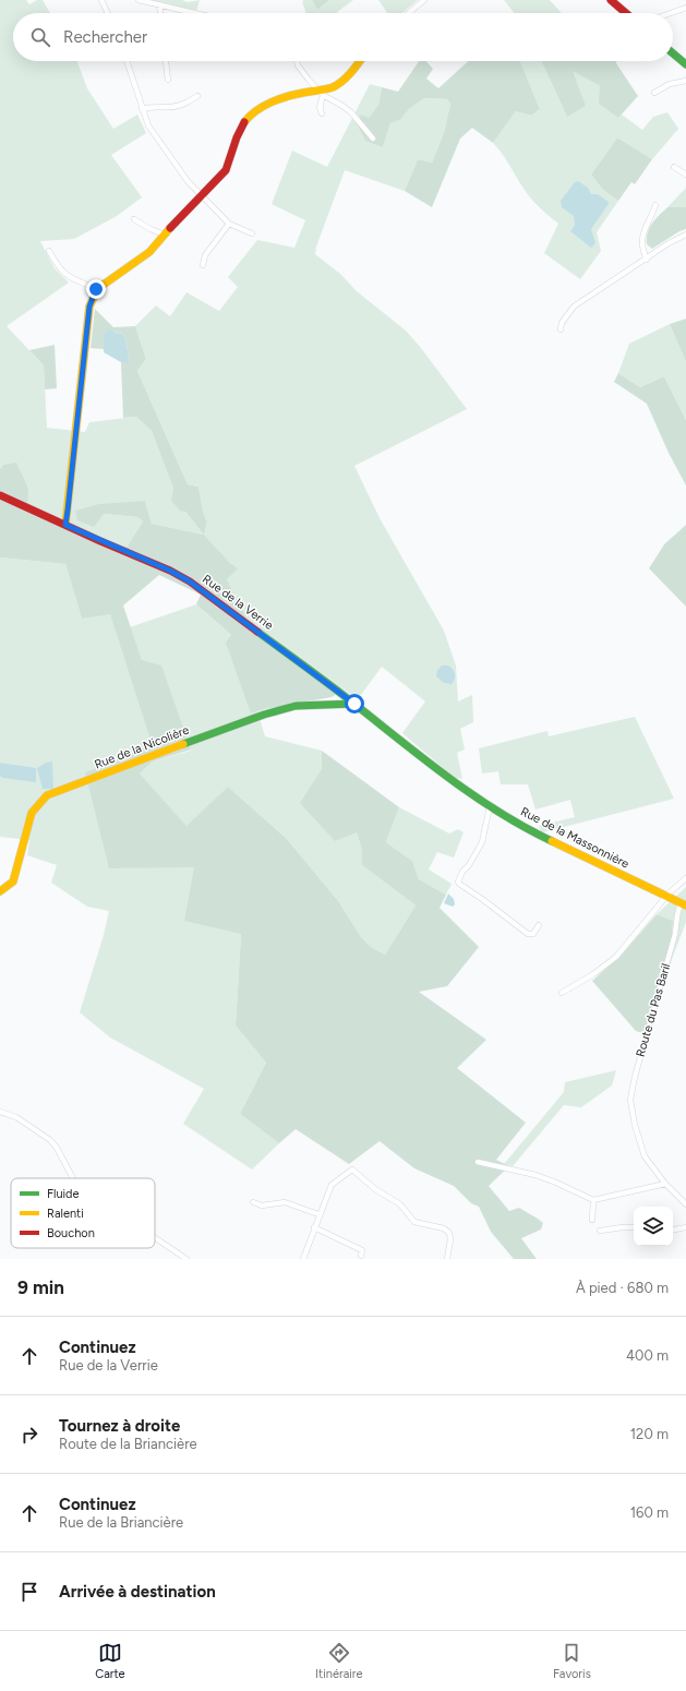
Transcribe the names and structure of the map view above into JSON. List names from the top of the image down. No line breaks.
{"streets":{"street":["Rue de la Verrie","Rue de la Nicolière","Rue de la Massonnière","Route du Pas Baril"]},"crossings":[["Rue de la Verrie","Rue de la Nicolière"],["Rue de la Verrie","Rue de la Massonnière"],["Rue de la Nicolière","Rue de la Massonnière"],["Rue de la Massonnière","Route du Pas Baril"]],"legend":["Fluide","Ralenti","Bouchon"],"page":{"search":"Rechercher","heading":["9 min","À pied · 680 m"],"list":[["Continuez","Rue de la Verrie","400 m"],["Tournez à droite","Route de la Briancière","120 m"],["Continuez","Rue de la Briancière","160 m"],"Arrivée à destination"],"nav":["Carte","Itinéraire","Favoris"]}}
